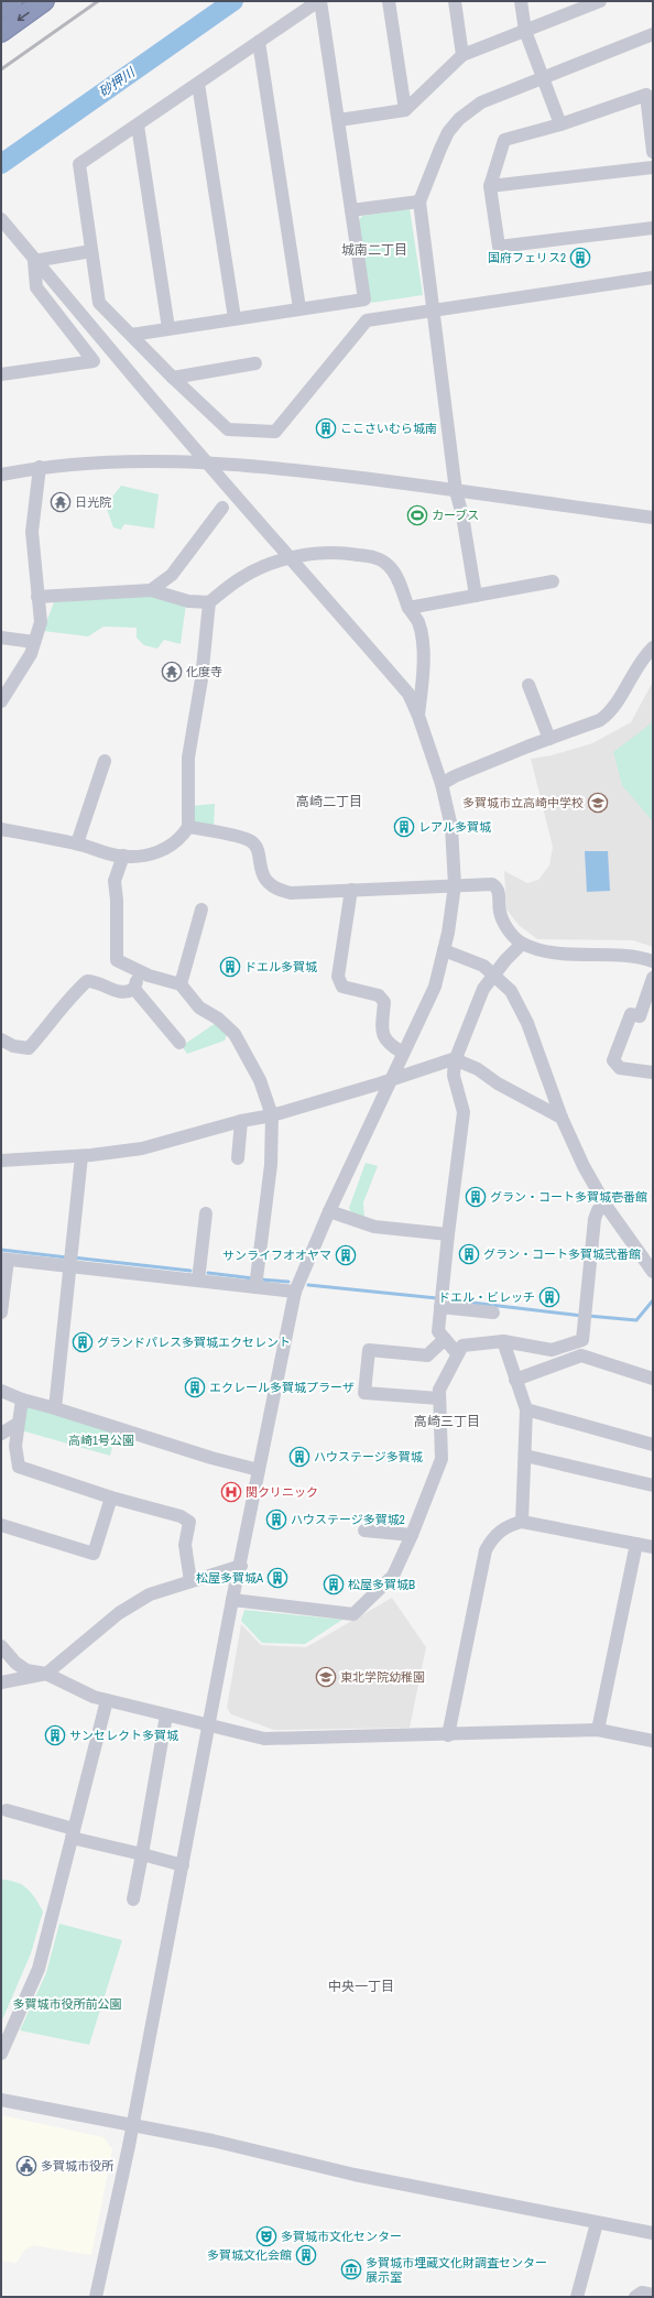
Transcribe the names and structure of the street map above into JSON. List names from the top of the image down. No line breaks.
{"districts":["城南二丁目","高崎二丁目","高崎三丁目","中央一丁目"],"water":["砂押川"],"parks":["高崎1号公園","多賀城市役所前公園"],"places":{"building":["国府フェリス2","ここさいむら城南","レアル多賀城","ドエル多賀城","グラン・コート多賀城壱番館","グラン・コート多賀城弐番館","サンライフオオヤマ","ドエル・ビレッチ","グランドパレス多賀城エクセレント","エクレール多賀城プラーザ","ハウステージ多賀城","ハウステージ多賀城2","松屋多賀城A","松屋多賀城B","サンセレクト多賀城","多賀城文化会館"],"temple":["日光院","化度寺"],"sports":["カーブス"],"school or university":["多賀城市立高崎中学校","東北学院幼稚園"],"hospital":["関クリニック"],"public building":["多賀城市役所"],"theatre":["多賀城市文化センター"],"museum":["多賀城市埋蔵文化財調査センター 展示室"]}}
